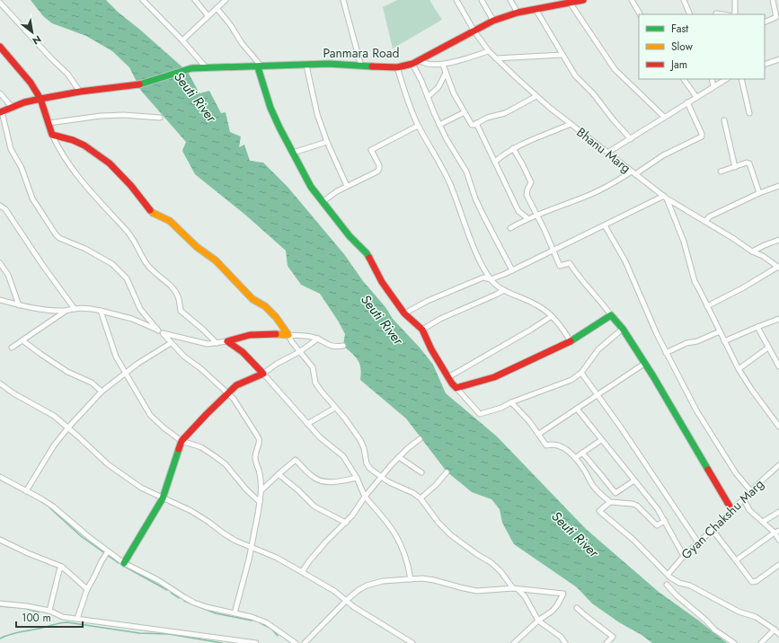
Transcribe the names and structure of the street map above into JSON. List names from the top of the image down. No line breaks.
{"streets":{"street":["Panmara Road","Bhanu Marg","Gyan Chakshu Marg"]},"crossings":[["Panmara Road","Bhanu Marg"]],"water":["Seuti River"],"legend":["Fast","Slow","Jam"],"scale_bar":"100 m","north":"bottom right"}
